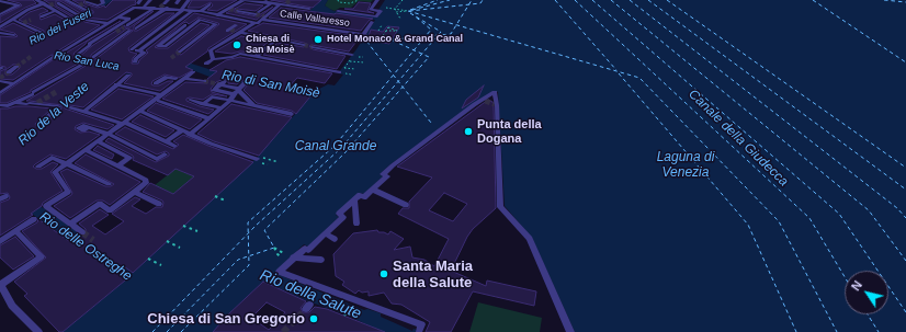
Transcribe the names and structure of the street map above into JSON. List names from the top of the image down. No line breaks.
{"streets":{"street":["Calle Vallaresso"]},"water":["Rio dei Fuseri","Rio San Luca","Rio di San Moisè","Rio de la Veste","Canale della Giudecca","Canal Grande","Laguna di Venezia","Rio delle Ostreghe","Rio della Salute"],"places":["Hotel Monaco & Grand Canal","Chiesa di San Moisè","Punta della Dogana","Santa Maria della Salute","Chiesa di San Gregorio"],"north":"top left"}
